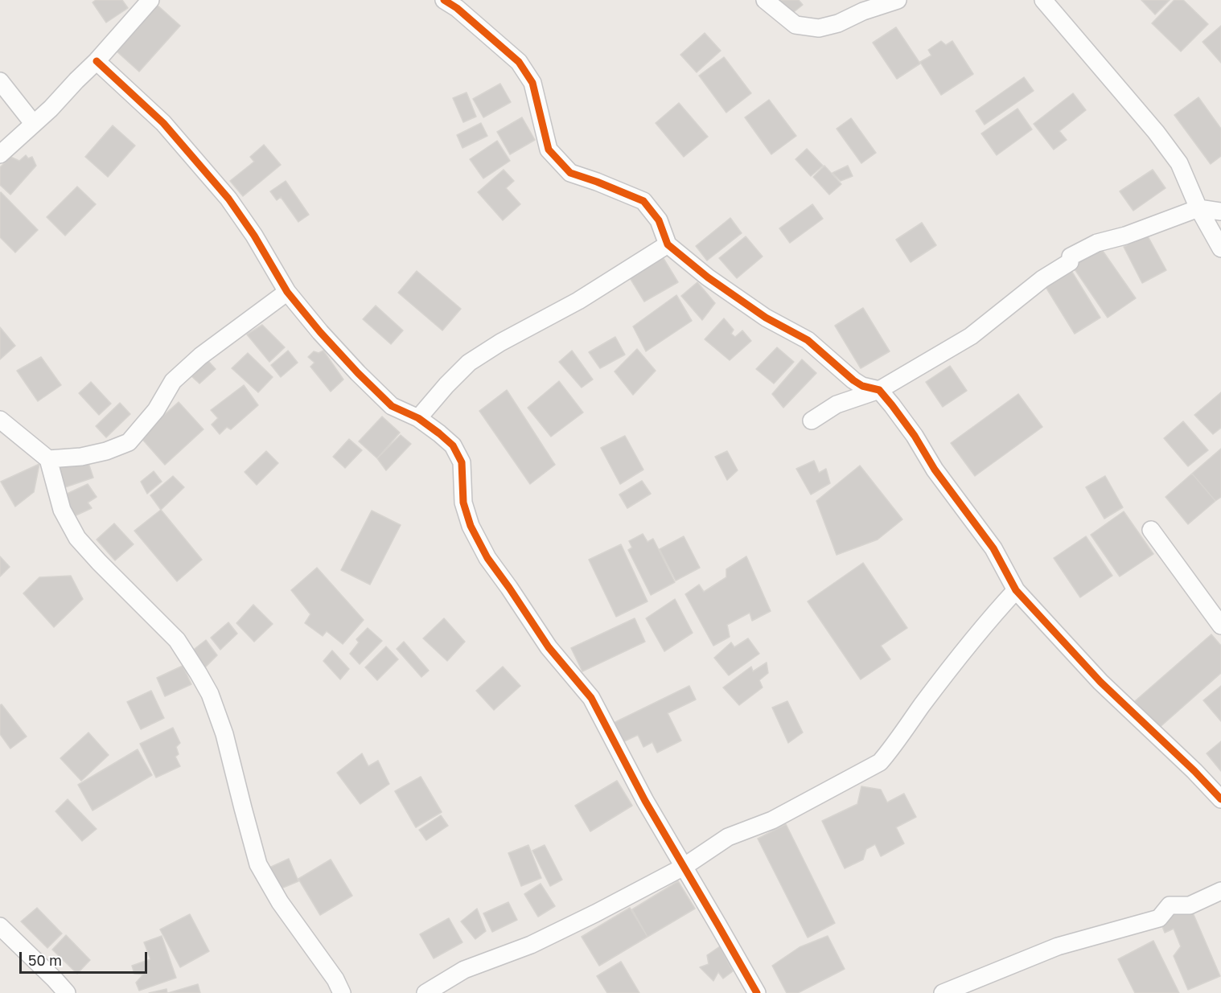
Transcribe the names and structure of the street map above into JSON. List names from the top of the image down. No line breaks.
{"scale_bar":"50 m"}
